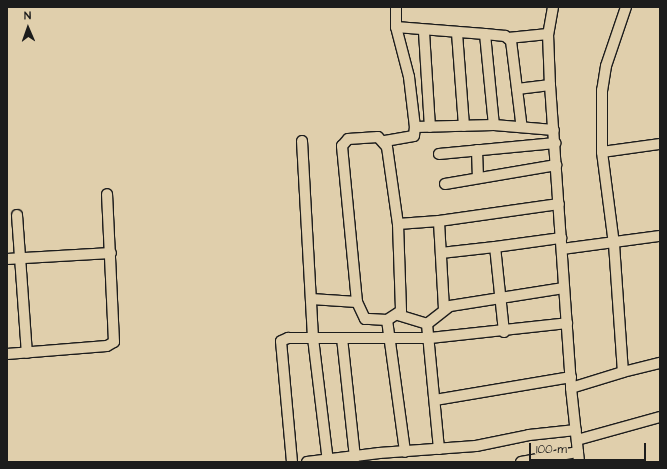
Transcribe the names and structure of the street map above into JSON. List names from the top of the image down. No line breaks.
{"scale_bar":"100 m","north":"top"}
